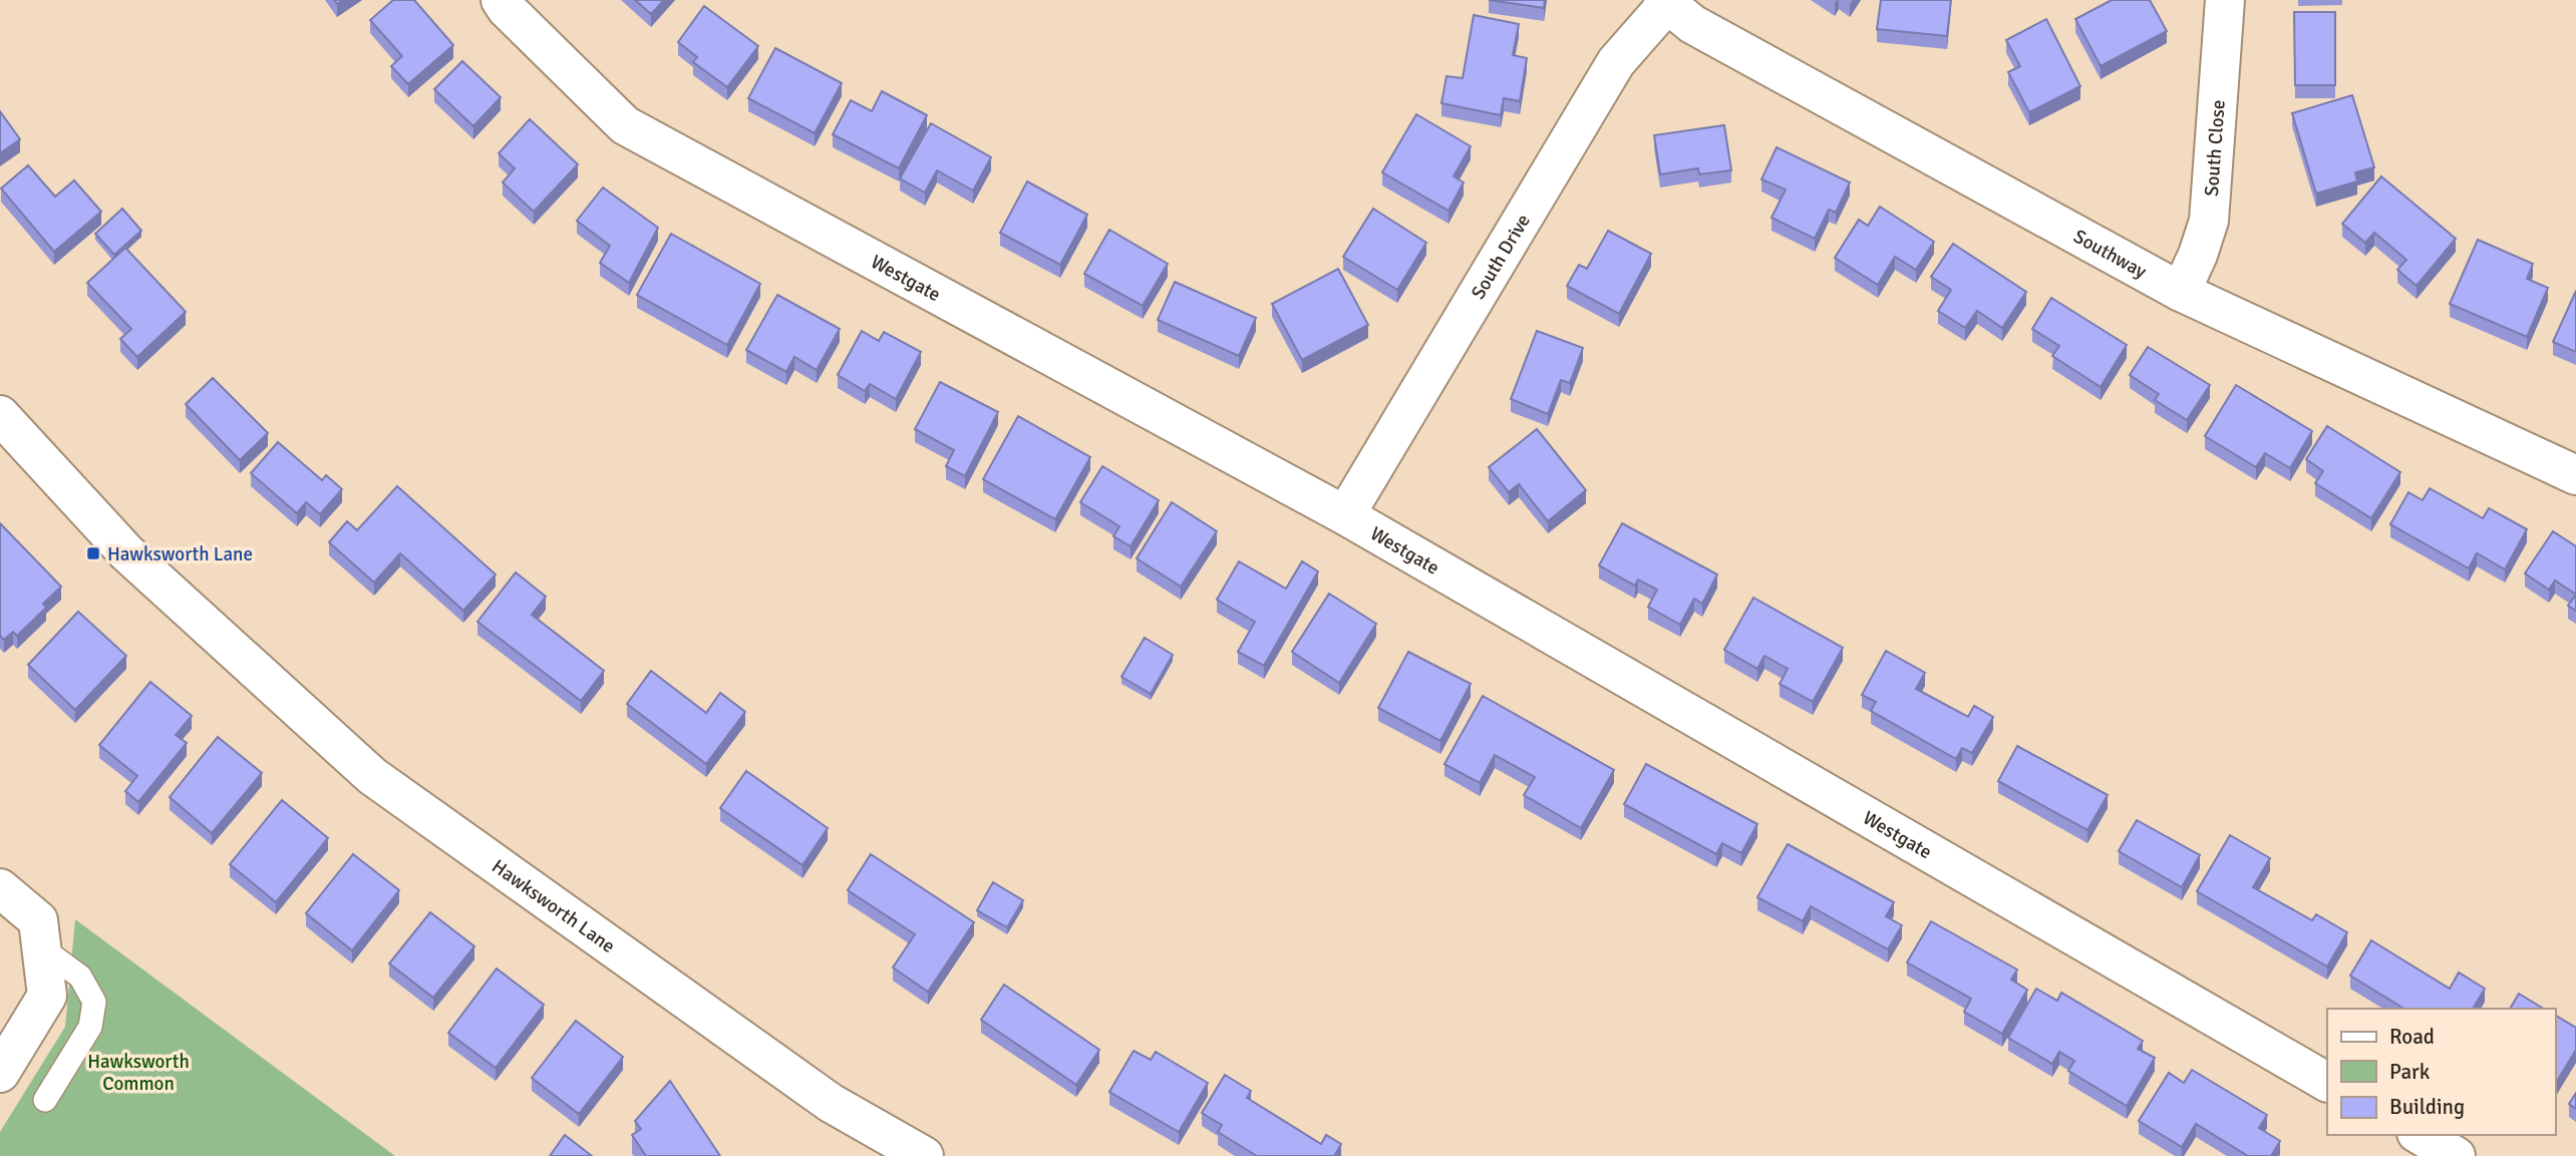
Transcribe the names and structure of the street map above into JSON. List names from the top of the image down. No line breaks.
{"streets":{"street":["South Close","Southway","South Drive","Westgate","Hawksworth Lane"]},"crossings":[["South Close","Southway"],["Southway","South Drive"],["South Drive","Westgate"]],"parks":["Hawksworth Common"],"places":{"transit":["Hawksworth Lane"]},"legend":["Road","Park","Building"]}
